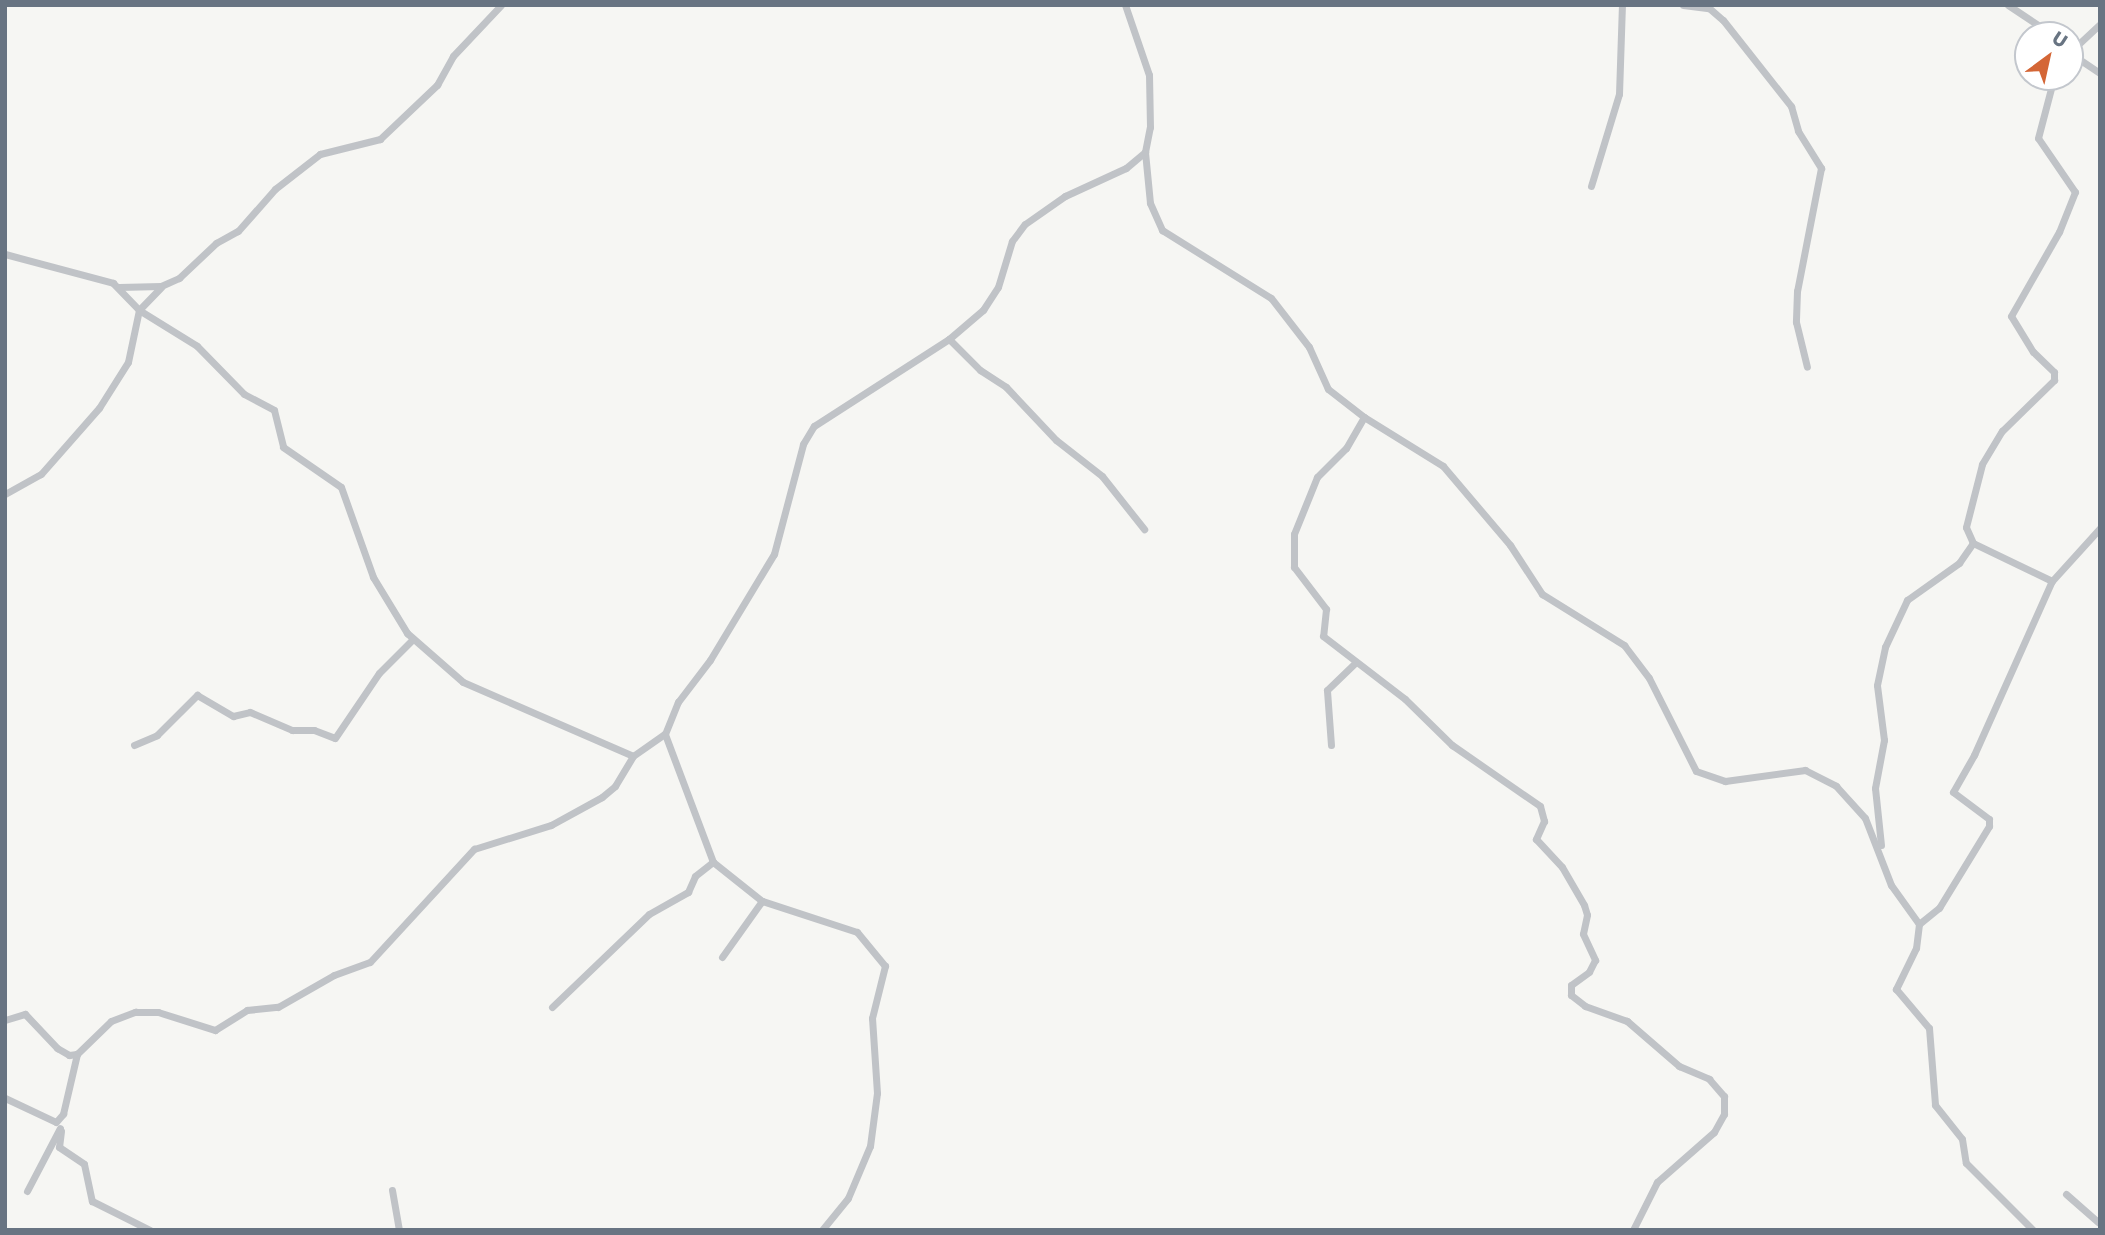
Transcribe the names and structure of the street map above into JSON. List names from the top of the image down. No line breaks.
{"north":"top right"}
